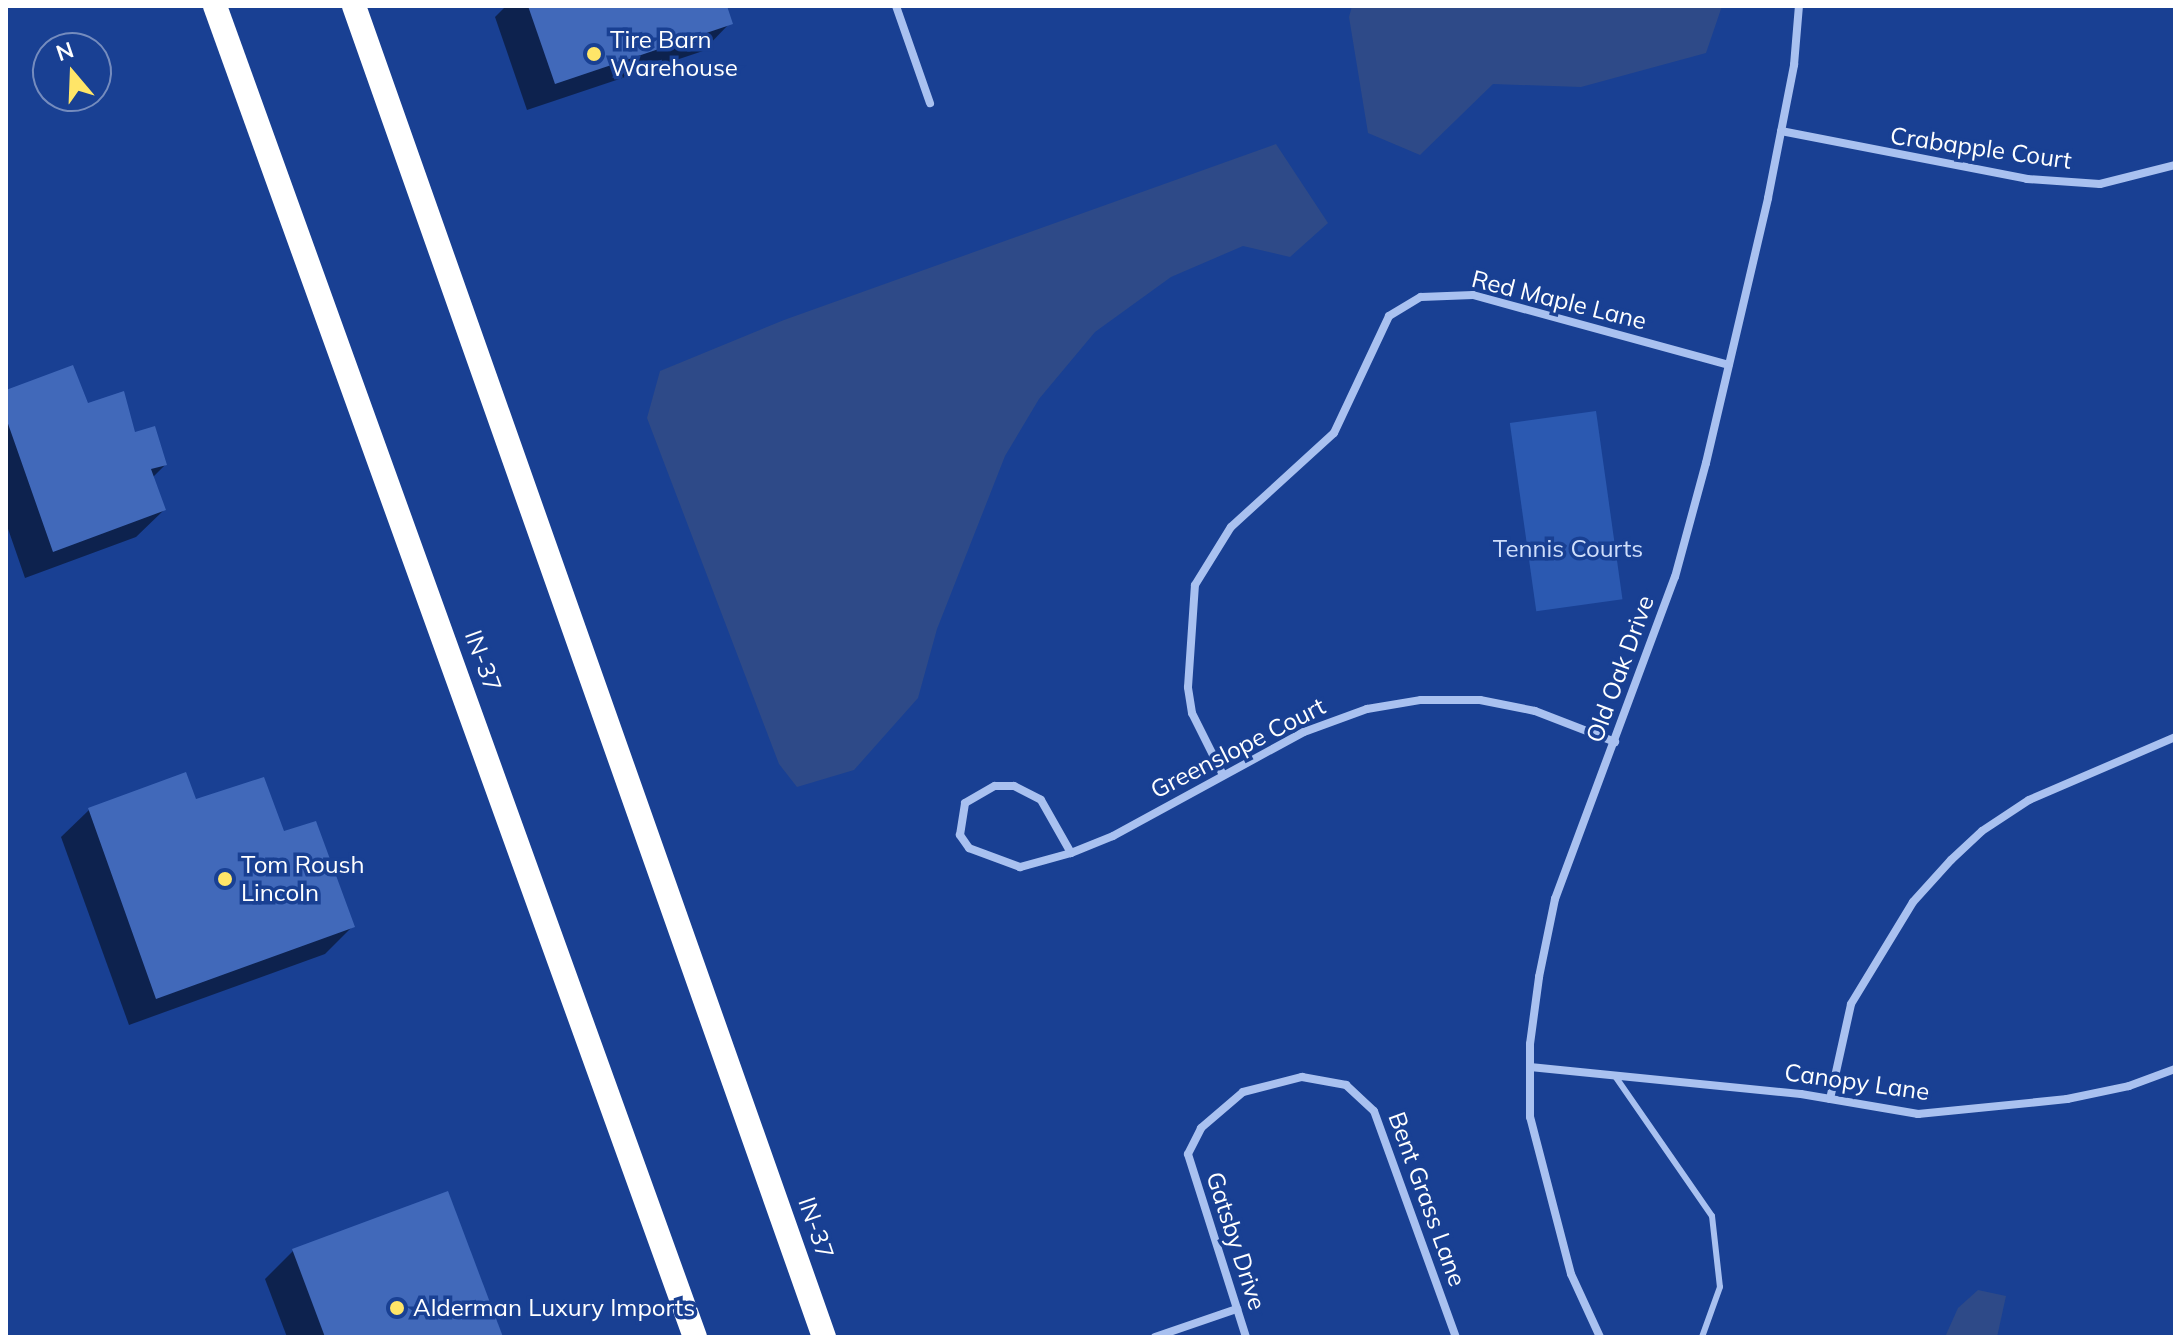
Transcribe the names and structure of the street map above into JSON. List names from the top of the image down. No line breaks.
{"streets":{"highway":["IN-37"],"street":["Crabapple Court","Red Maple Lane","Old Oak Drive","Greenslope Court","Canopy Lane","Bent Grass Lane","Gatsby Drive"]},"crossings":[["Crabapple Court","Old Oak Drive"],["Red Maple Lane","Old Oak Drive"],["Red Maple Lane","Greenslope Court"],["Old Oak Drive","Greenslope Court"],["Old Oak Drive","Canopy Lane"],["Bent Grass Lane","Gatsby Drive"]],"parks":["Tennis Courts"],"places":["Tire Barn Warehouse","Tom Roush Lincoln","Alderman Luxury Imports"],"north":"top"}
